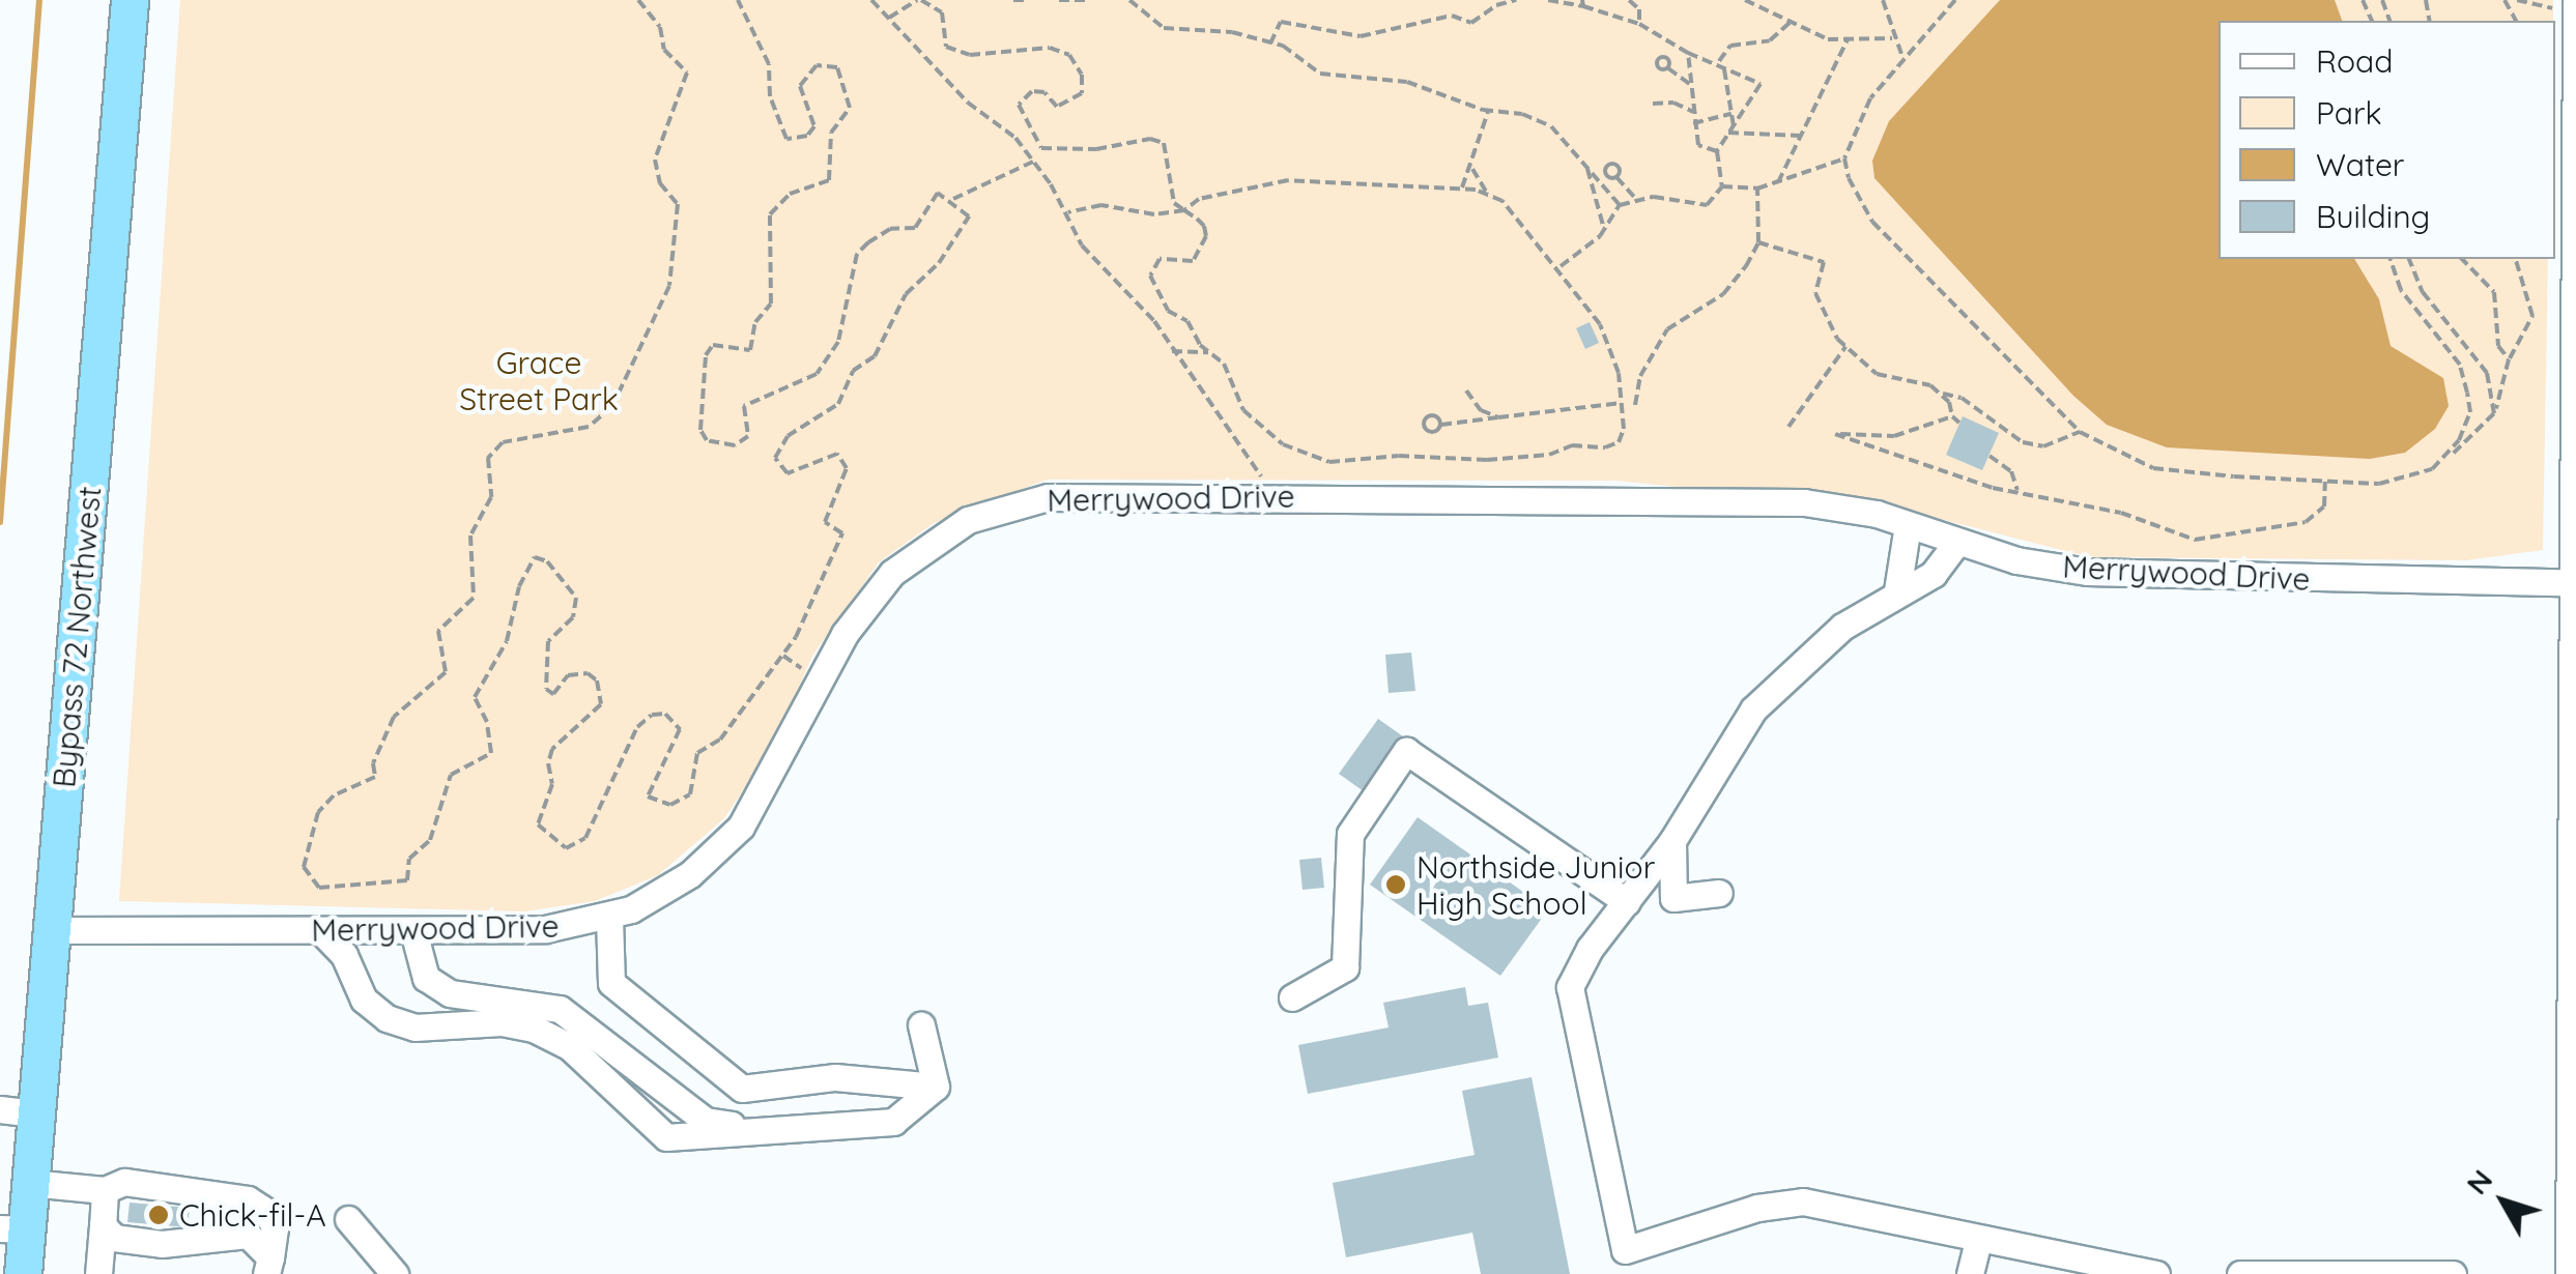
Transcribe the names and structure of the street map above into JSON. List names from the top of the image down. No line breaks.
{"streets":{"highway":["Bypass 72 Northwest"],"street":["Merrywood Drive"]},"crossings":[["Merrywood Drive","Bypass 72 Northwest"]],"parks":["Grace Street Park"],"places":["Northside Junior High School","Chick-fil-A"],"legend":["Road","Park","Water","Building"],"north":"top left"}
